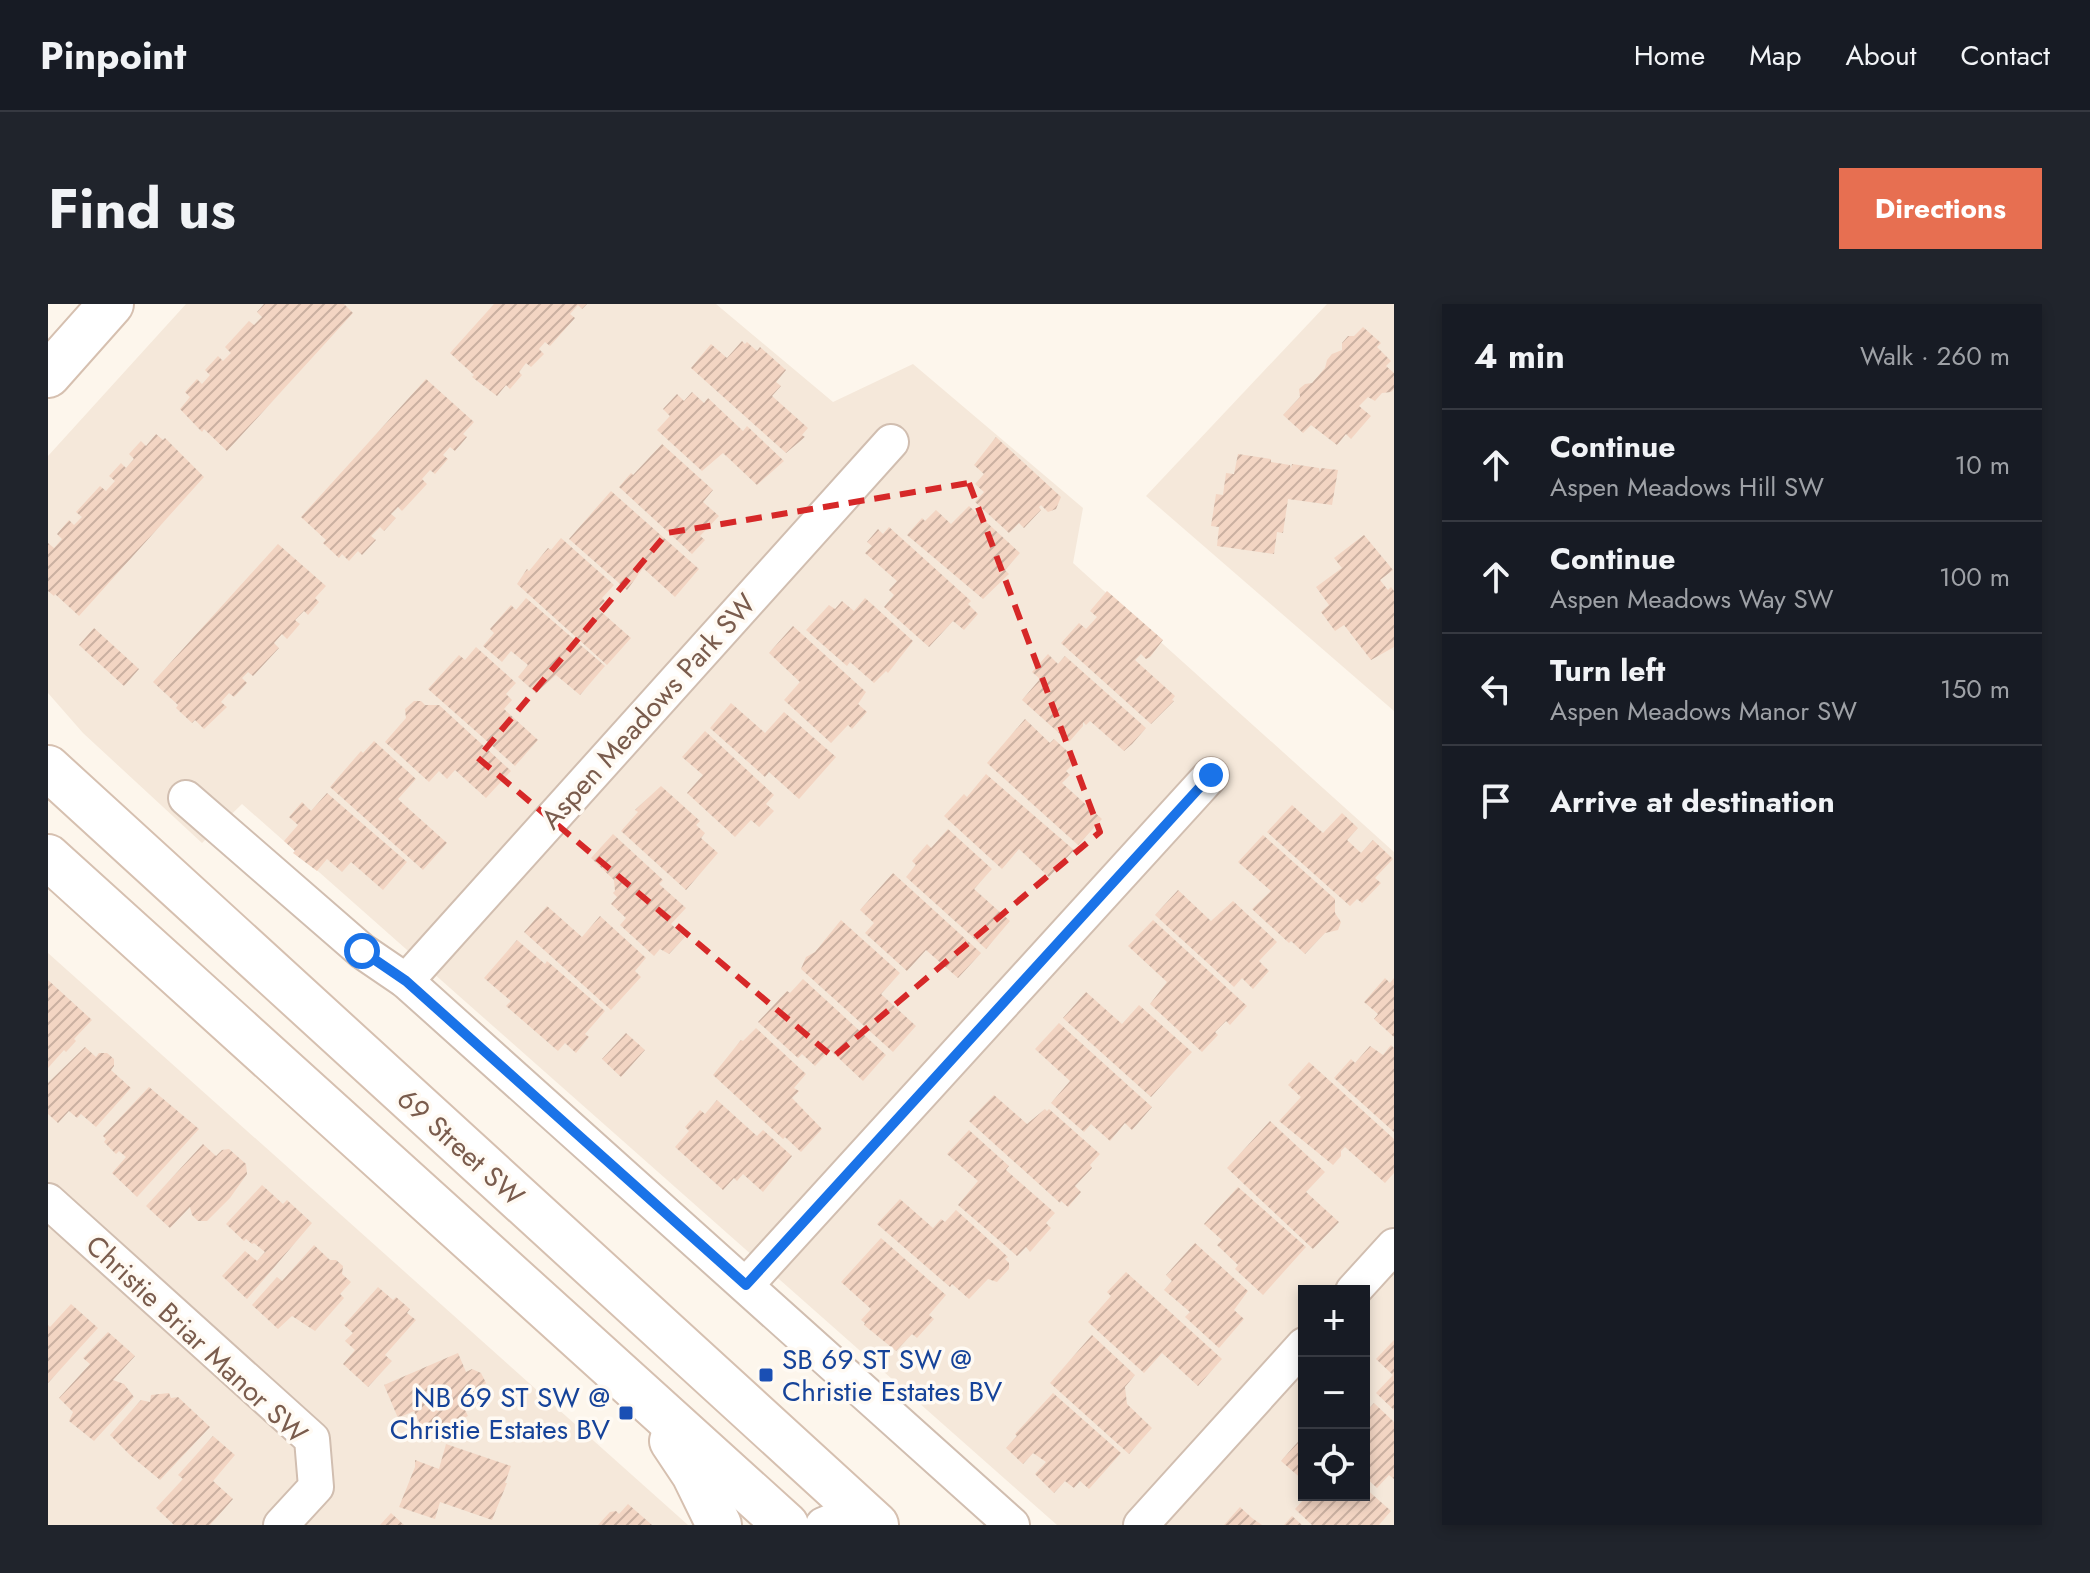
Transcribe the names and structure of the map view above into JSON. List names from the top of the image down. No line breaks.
{"streets":{"main road":["69 Street SW"],"street":["Aspen Meadows Park SW","Christie Briar Manor SW"]},"places":{"transit":["SB 69 ST SW @ Christie Estates BV","NB 69 ST SW @ Christie Estates BV"]},"page":{"header":"Pinpoint","nav":["Home","Map","About","Contact"],"title":"Find us","buttons":"Directions","heading":["4 min","Walk · 260 m"],"list":[["Continue","Aspen Meadows Hill SW","10 m"],["Continue","Aspen Meadows Way SW","100 m"],["Turn left","Aspen Meadows Manor SW","150 m"],"Arrive at destination"],"map_buttons":["+","−"]}}
